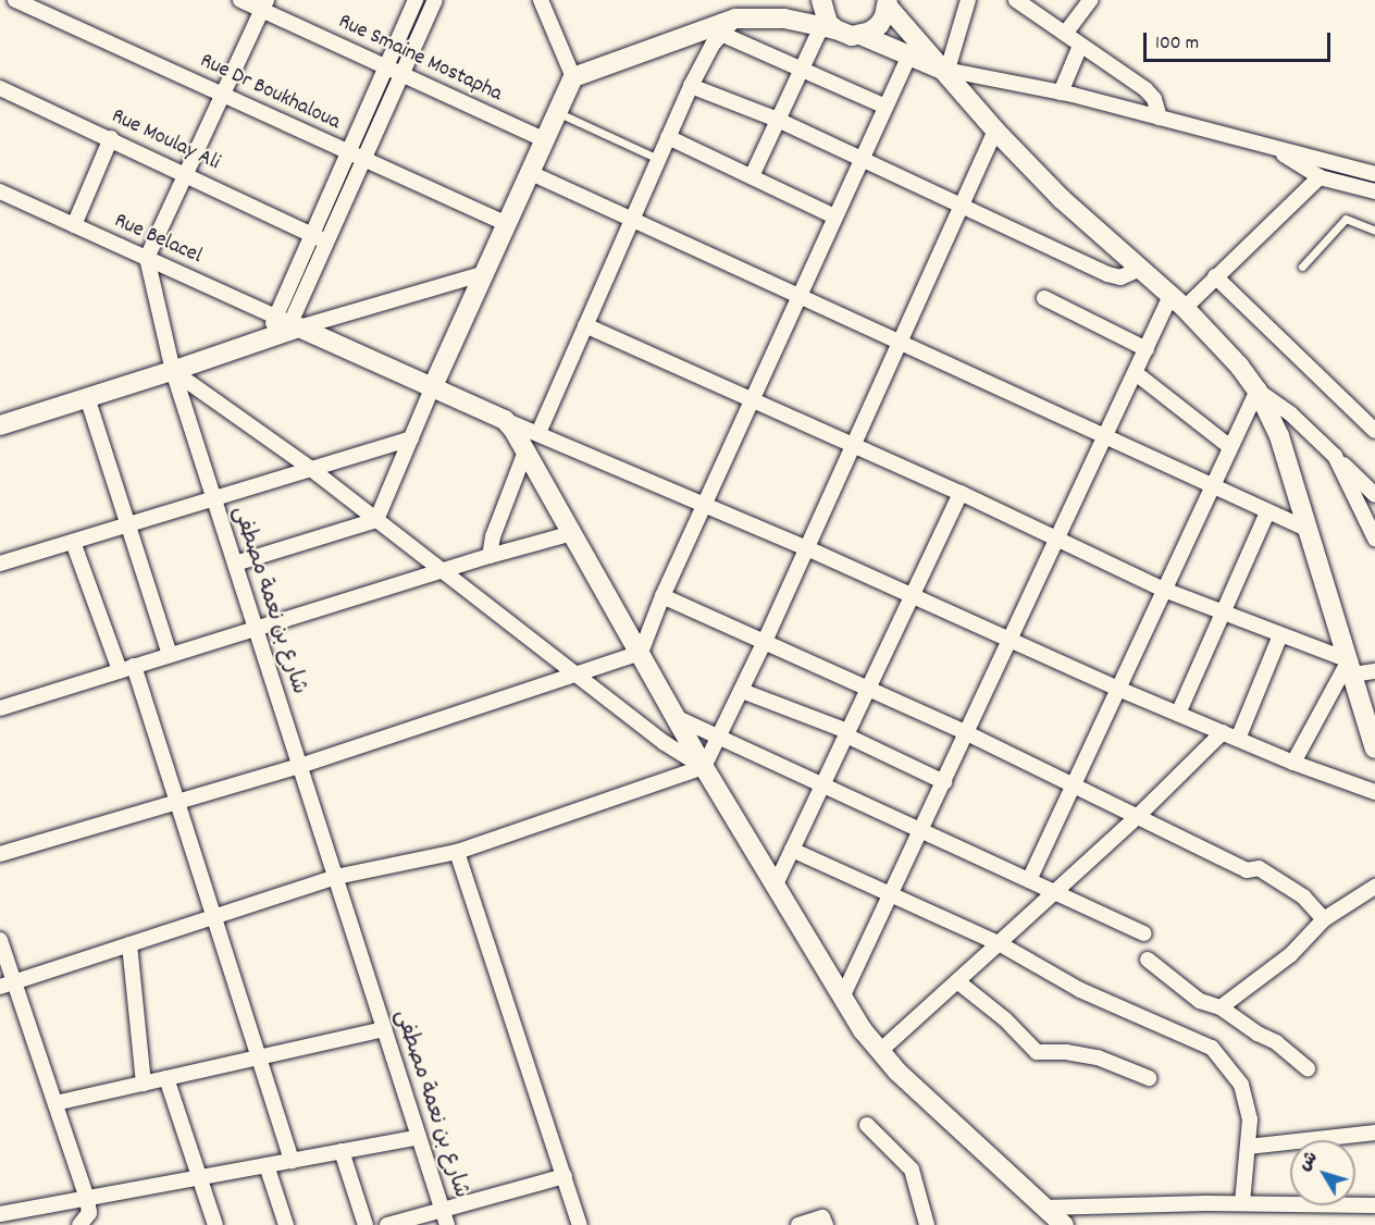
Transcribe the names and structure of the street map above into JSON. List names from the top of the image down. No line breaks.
{"streets":{"street":["Rue Smaine Mostapha","Rue Dr Boukhaloua","Rue Moulay Ali","Rue Belacel","شارع بن نعمة مصطفى"]},"crossings":[["Rue Belacel","شارع بن نعمة مصطفى"]],"scale_bar":"100 m","north":"top left"}
